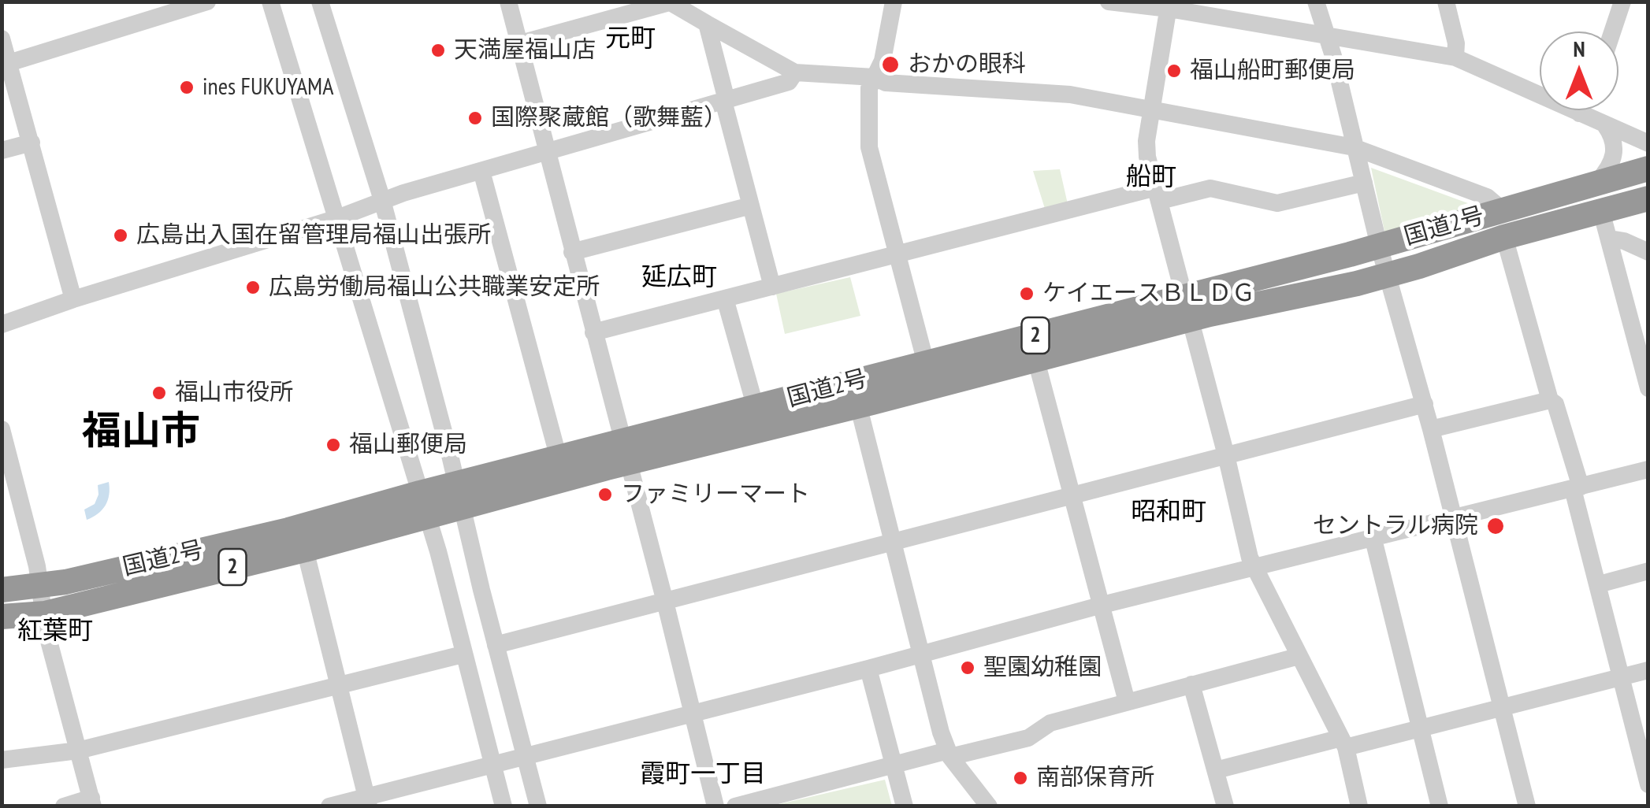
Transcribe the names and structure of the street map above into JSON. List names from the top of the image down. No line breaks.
{"streets":{"highway":["国道2号","2"]},"districts":["元町","船町","延広町","福山市","昭和町","紅葉町","霞町一丁目"],"places":["天満屋福山店","おかの眼科","福山船町郵便局","ines FUKUYAMA","国際聚蔵館（歌舞藍）","広島出入国在留管理局福山出張所","広島労働局福山公共職業安定所","ケイエースＢＬＤＧ","福山市役所","福山郵便局","ファミリーマート","セントラル病院","聖園幼稚園","南部保育所"],"north":"top"}
